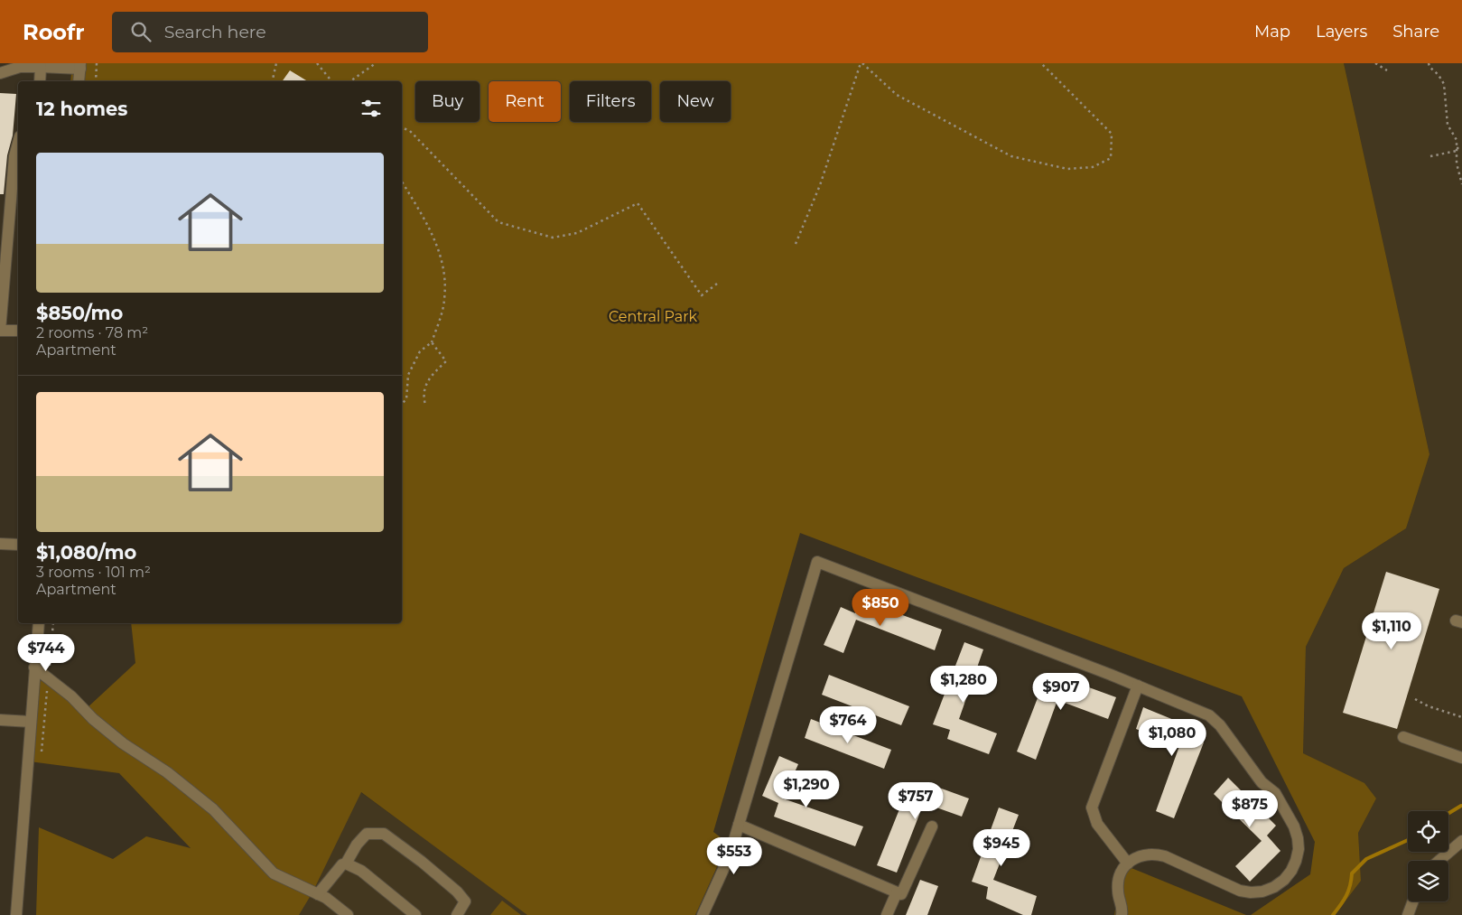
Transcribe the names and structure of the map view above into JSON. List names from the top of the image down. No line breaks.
{"parks":["Central Park"],"page":{"header":"Roofr","search":"Search here","nav":["Map","Layers","Share"],"chip":["Buy","Rent","Filters","New"],"heading":"12 homes","list":[{"name":"$850/mo","note":"2 rooms · 78 m² · Apartment"},{"name":"$1,080/mo","note":"3 rooms · 101 m² · Apartment"}],"price":["$850","$1,110","$744","$1,280","$907","$764","$1,080","$1,290","$757","$875","$945","$553"]}}
